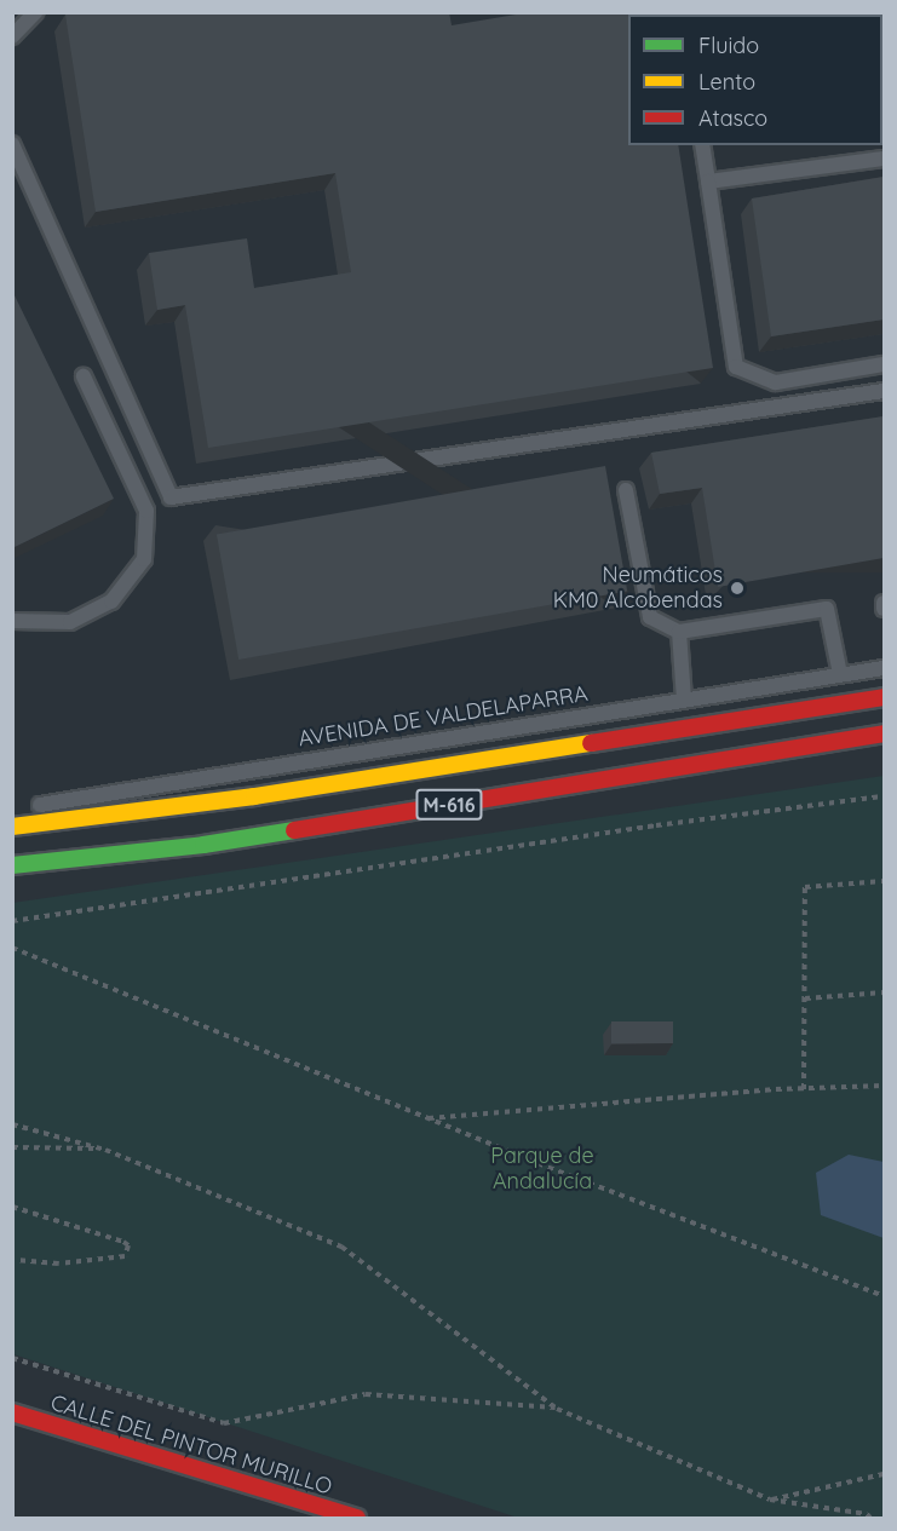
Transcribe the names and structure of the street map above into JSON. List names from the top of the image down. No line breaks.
{"streets":{"main road":["M-616","CALLE DEL PINTOR MURILLO"],"lane":["AVENIDA DE VALDELAPARRA"]},"parks":["Parque de Andalucía"],"places":["Neumáticos KM0 Alcobendas"],"legend":["Fluido","Lento","Atasco"]}
